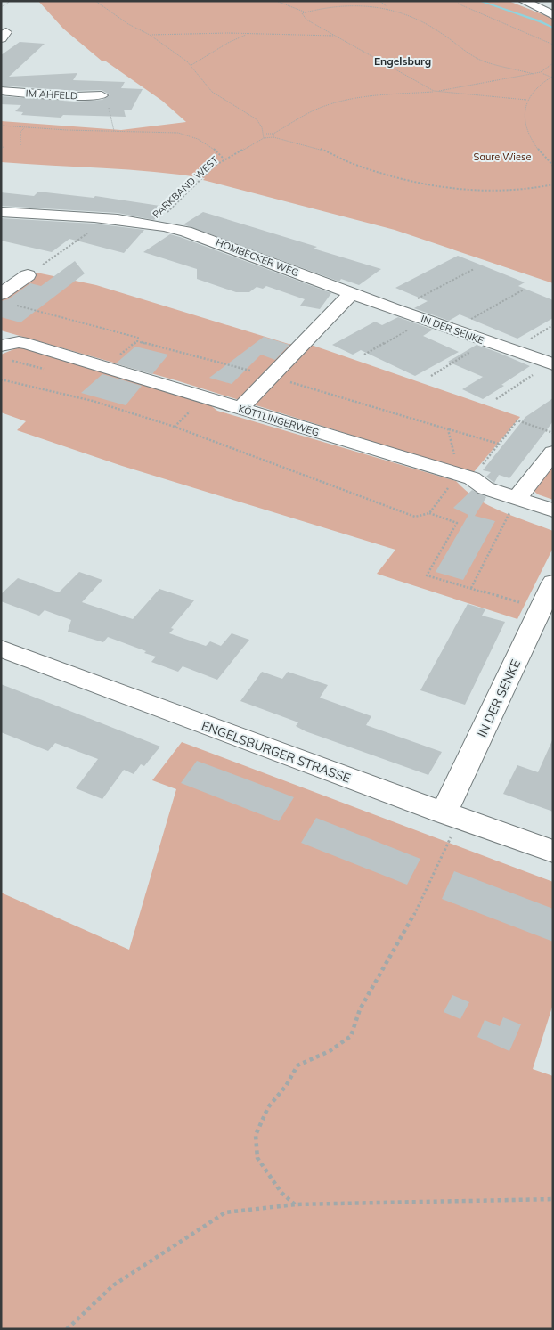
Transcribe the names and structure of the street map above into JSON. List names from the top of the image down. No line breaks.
{"streets":{"street":["IM AHFELD","HOMBECKER WEG","IN DER SENKE","KÖTTLINGERWEG","ENGELSBURGER STRASSE"],"path":["PARKBAND WEST"]},"crossings":[["PARKBAND WEST","HOMBECKER WEG"],["HOMBECKER WEG","IN DER SENKE"],["IN DER SENKE","ENGELSBURGER STRASSE"]],"districts":["Engelsburg"],"parks":["Saure Wiese"]}
